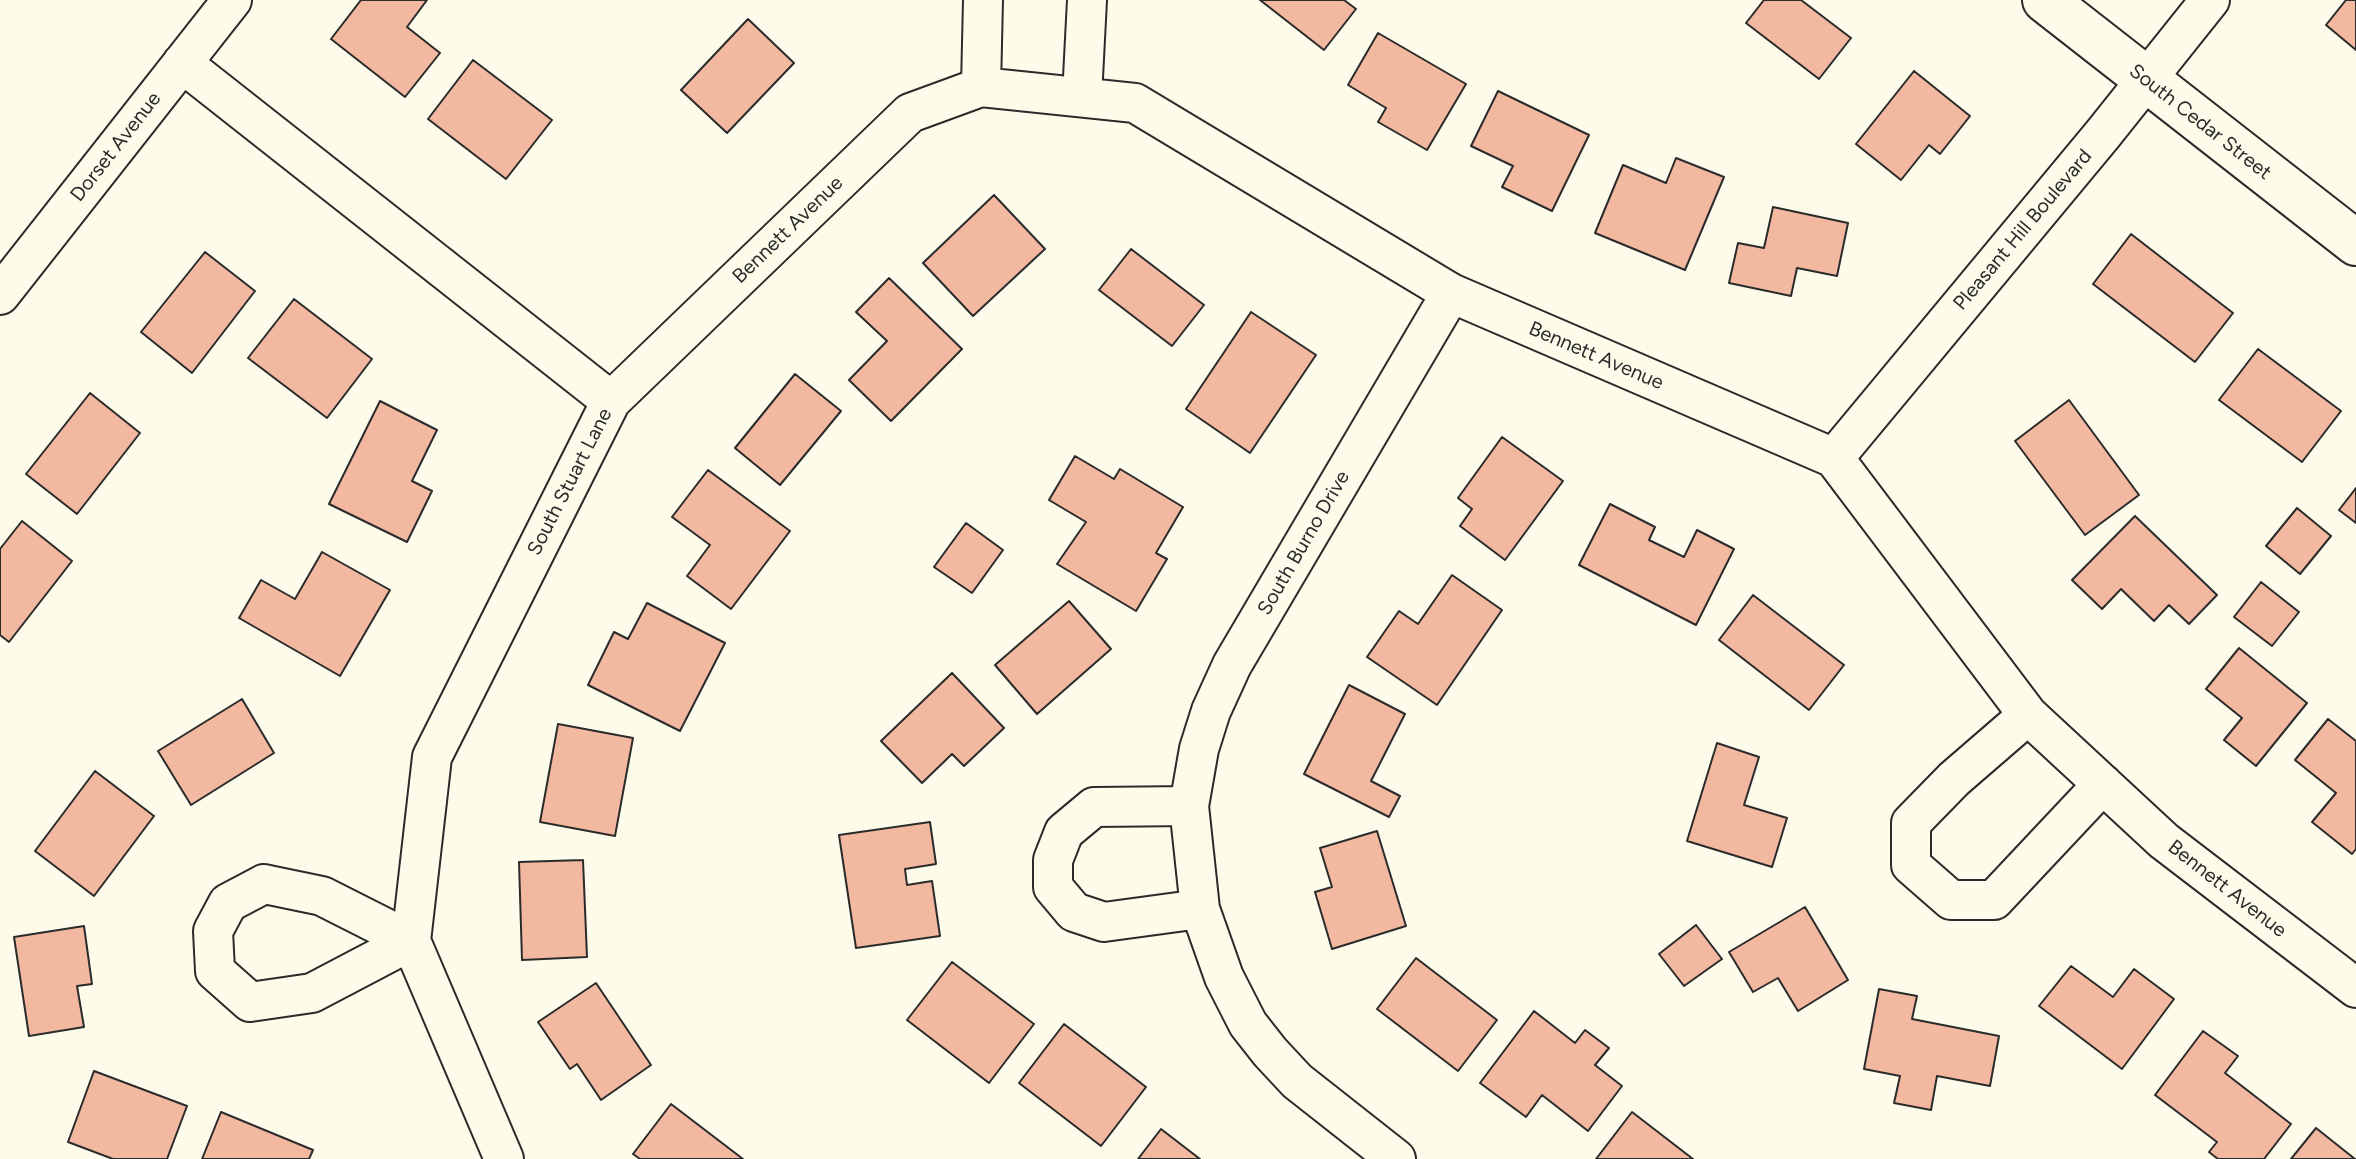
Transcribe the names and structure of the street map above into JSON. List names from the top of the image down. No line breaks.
{"streets":{"street":["South Cedar Street","Dorset Avenue","Bennett Avenue","Pleasant Hill Boulevard","South Stuart Lane","South Burno Drive"]},"crossings":[["South Cedar Street","Pleasant Hill Boulevard"],["Dorset Avenue","South Stuart Lane"],["Bennett Avenue","Pleasant Hill Boulevard"],["Bennett Avenue","South Stuart Lane"],["Bennett Avenue","South Burno Drive"]]}
